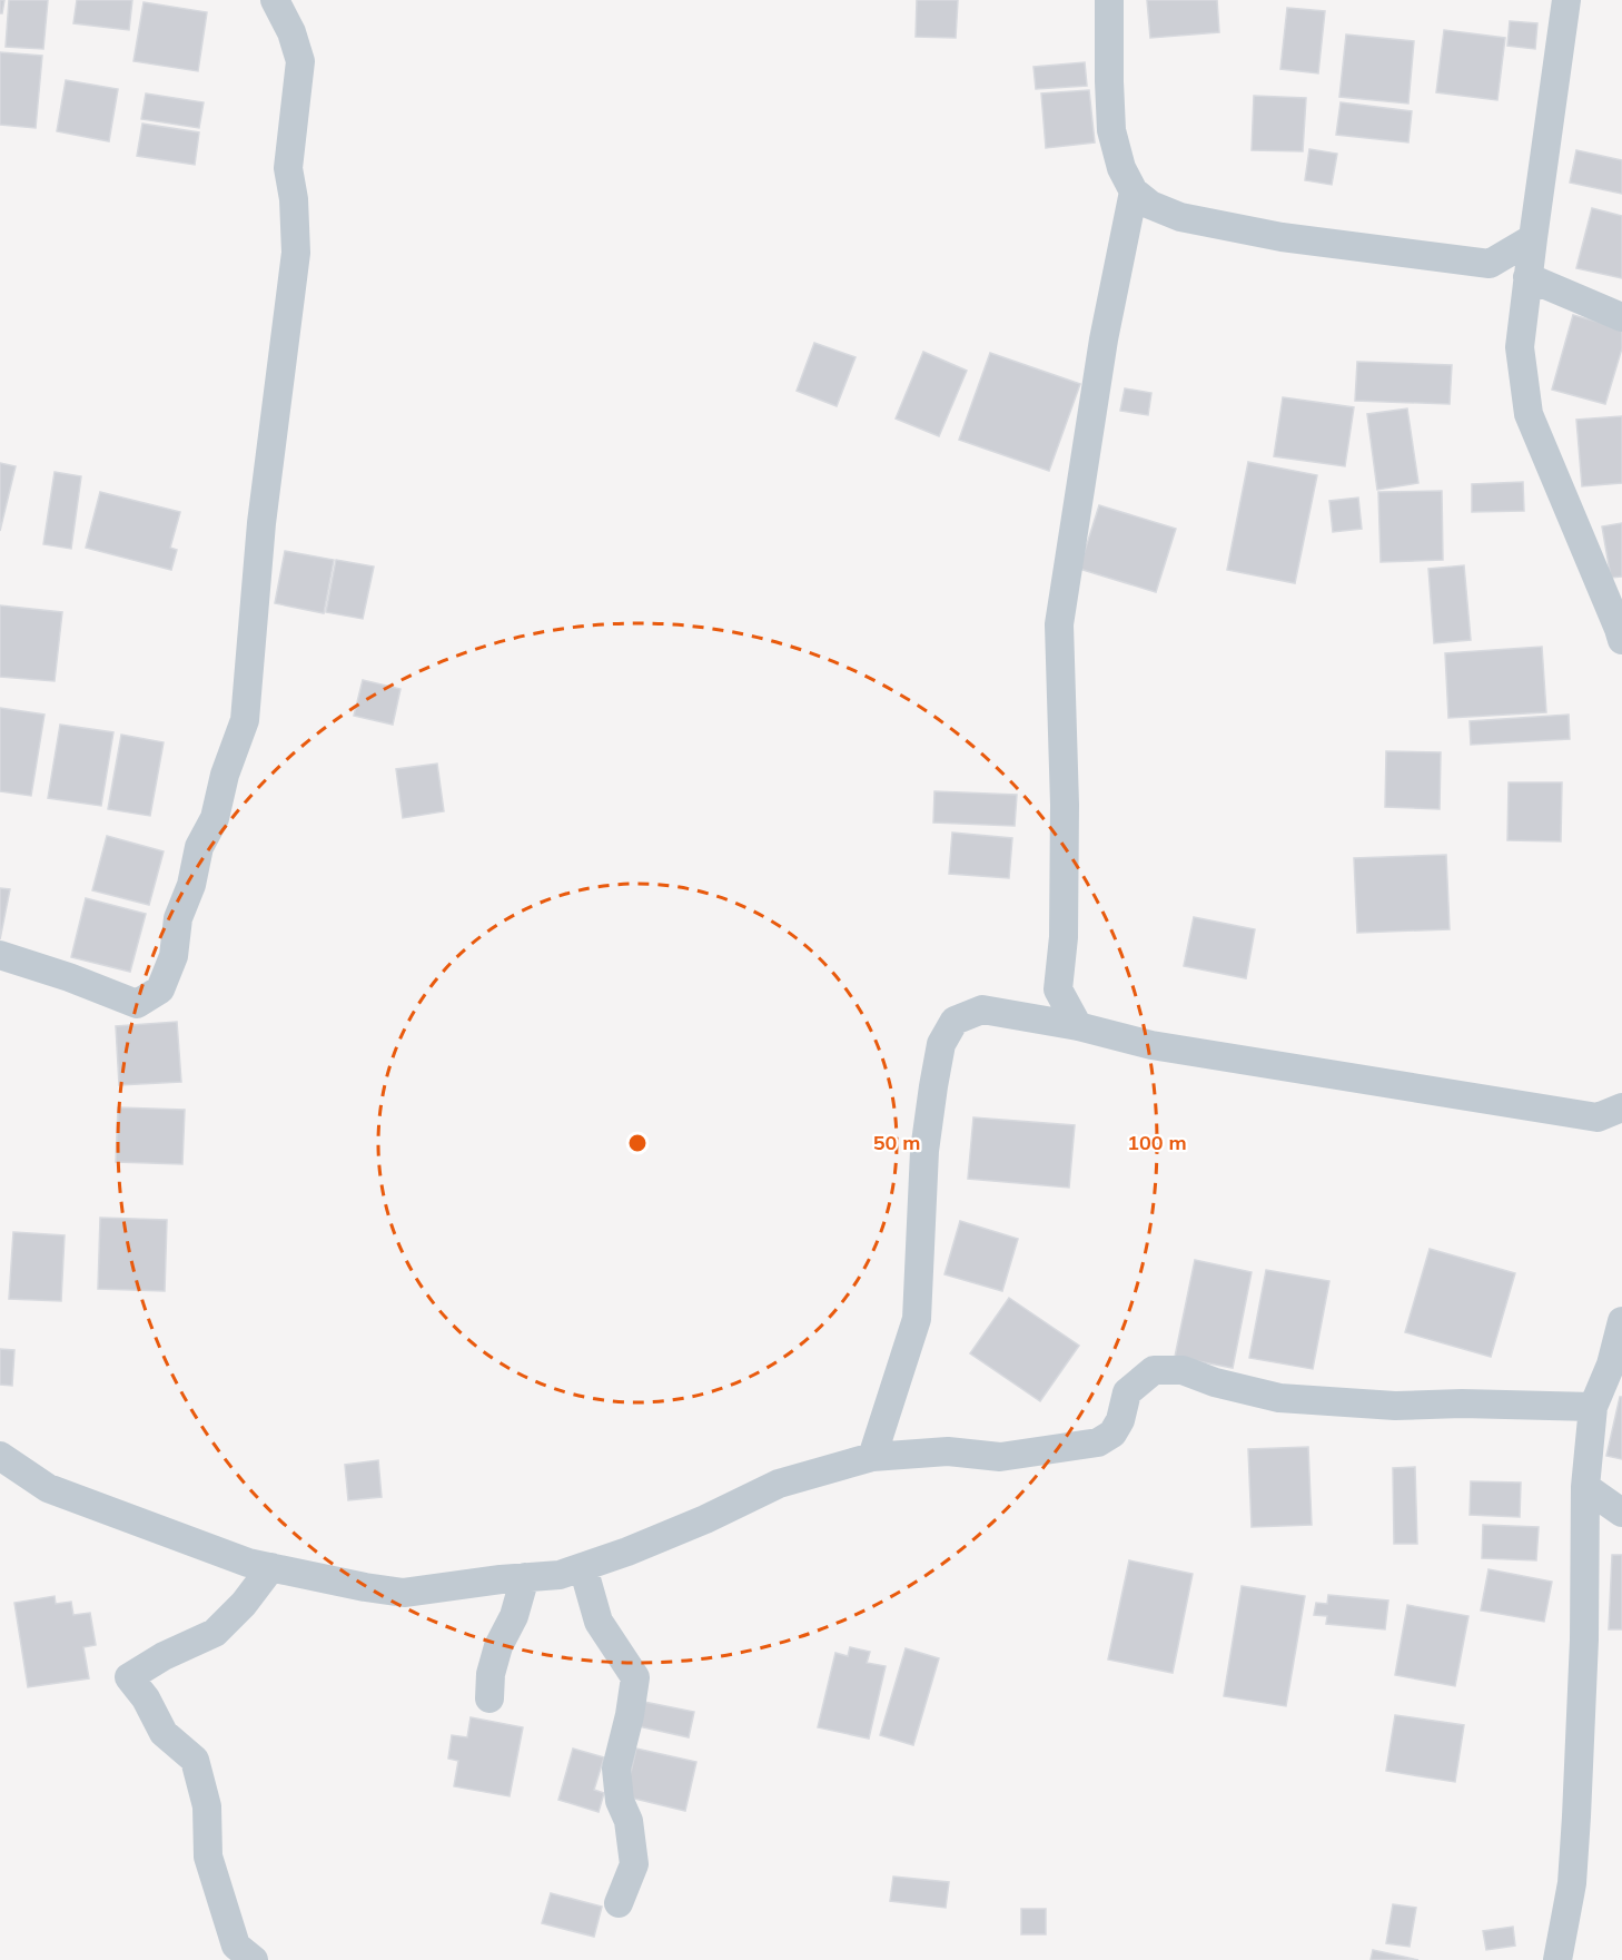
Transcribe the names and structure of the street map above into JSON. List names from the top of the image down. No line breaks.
{"rings":["50 m","100 m"]}
